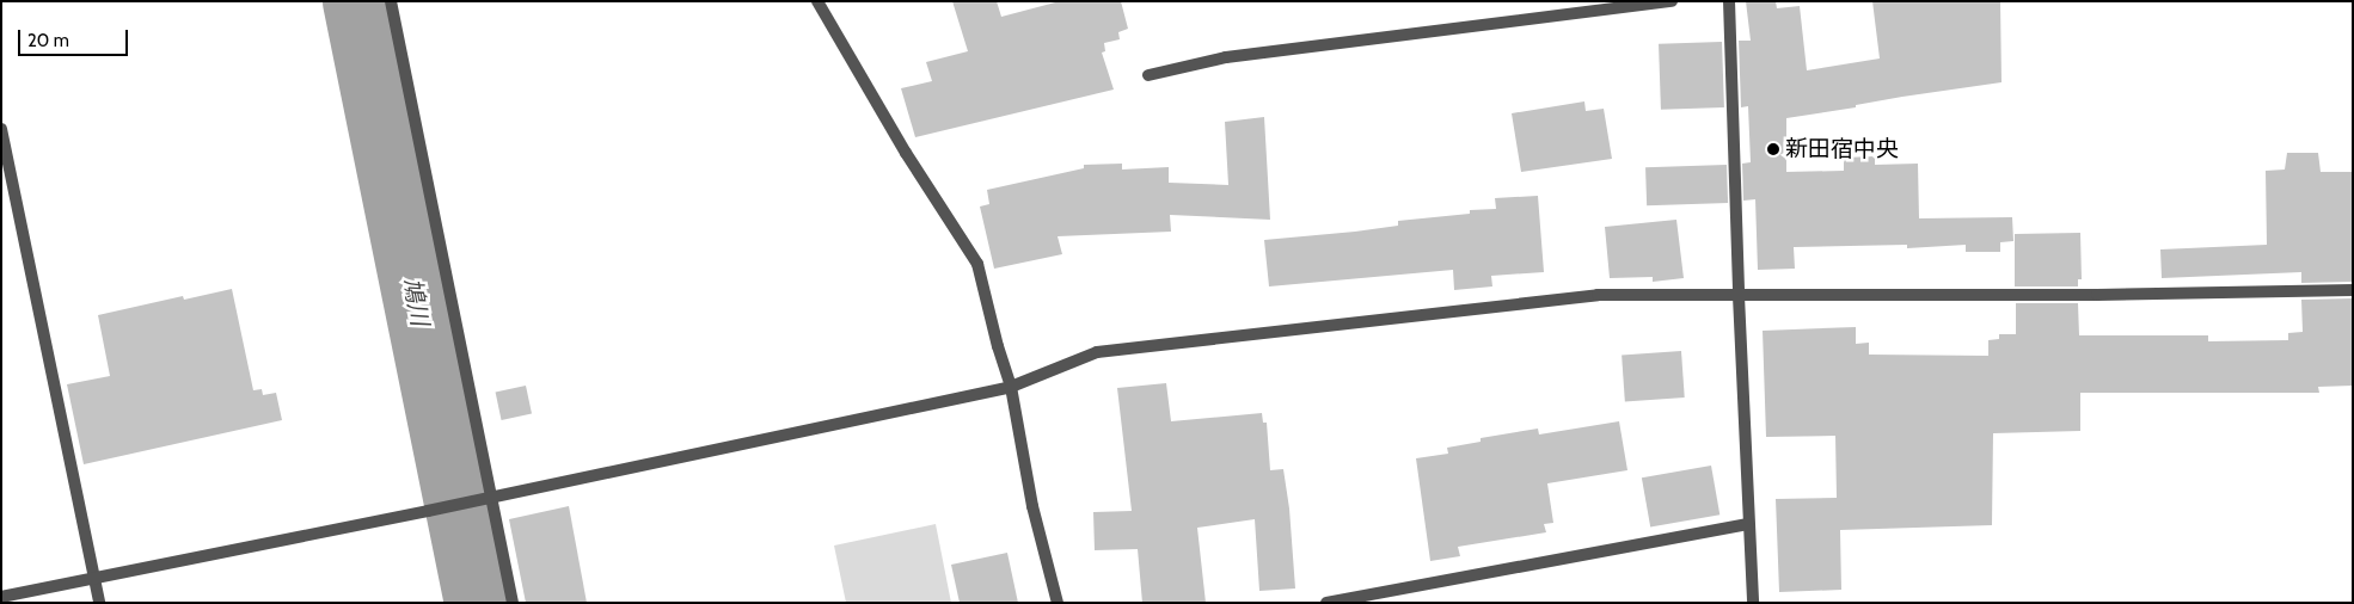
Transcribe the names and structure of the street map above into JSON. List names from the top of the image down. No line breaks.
{"water":["鳩川"],"places":["新田宿中央"],"scale_bar":"20 m"}
